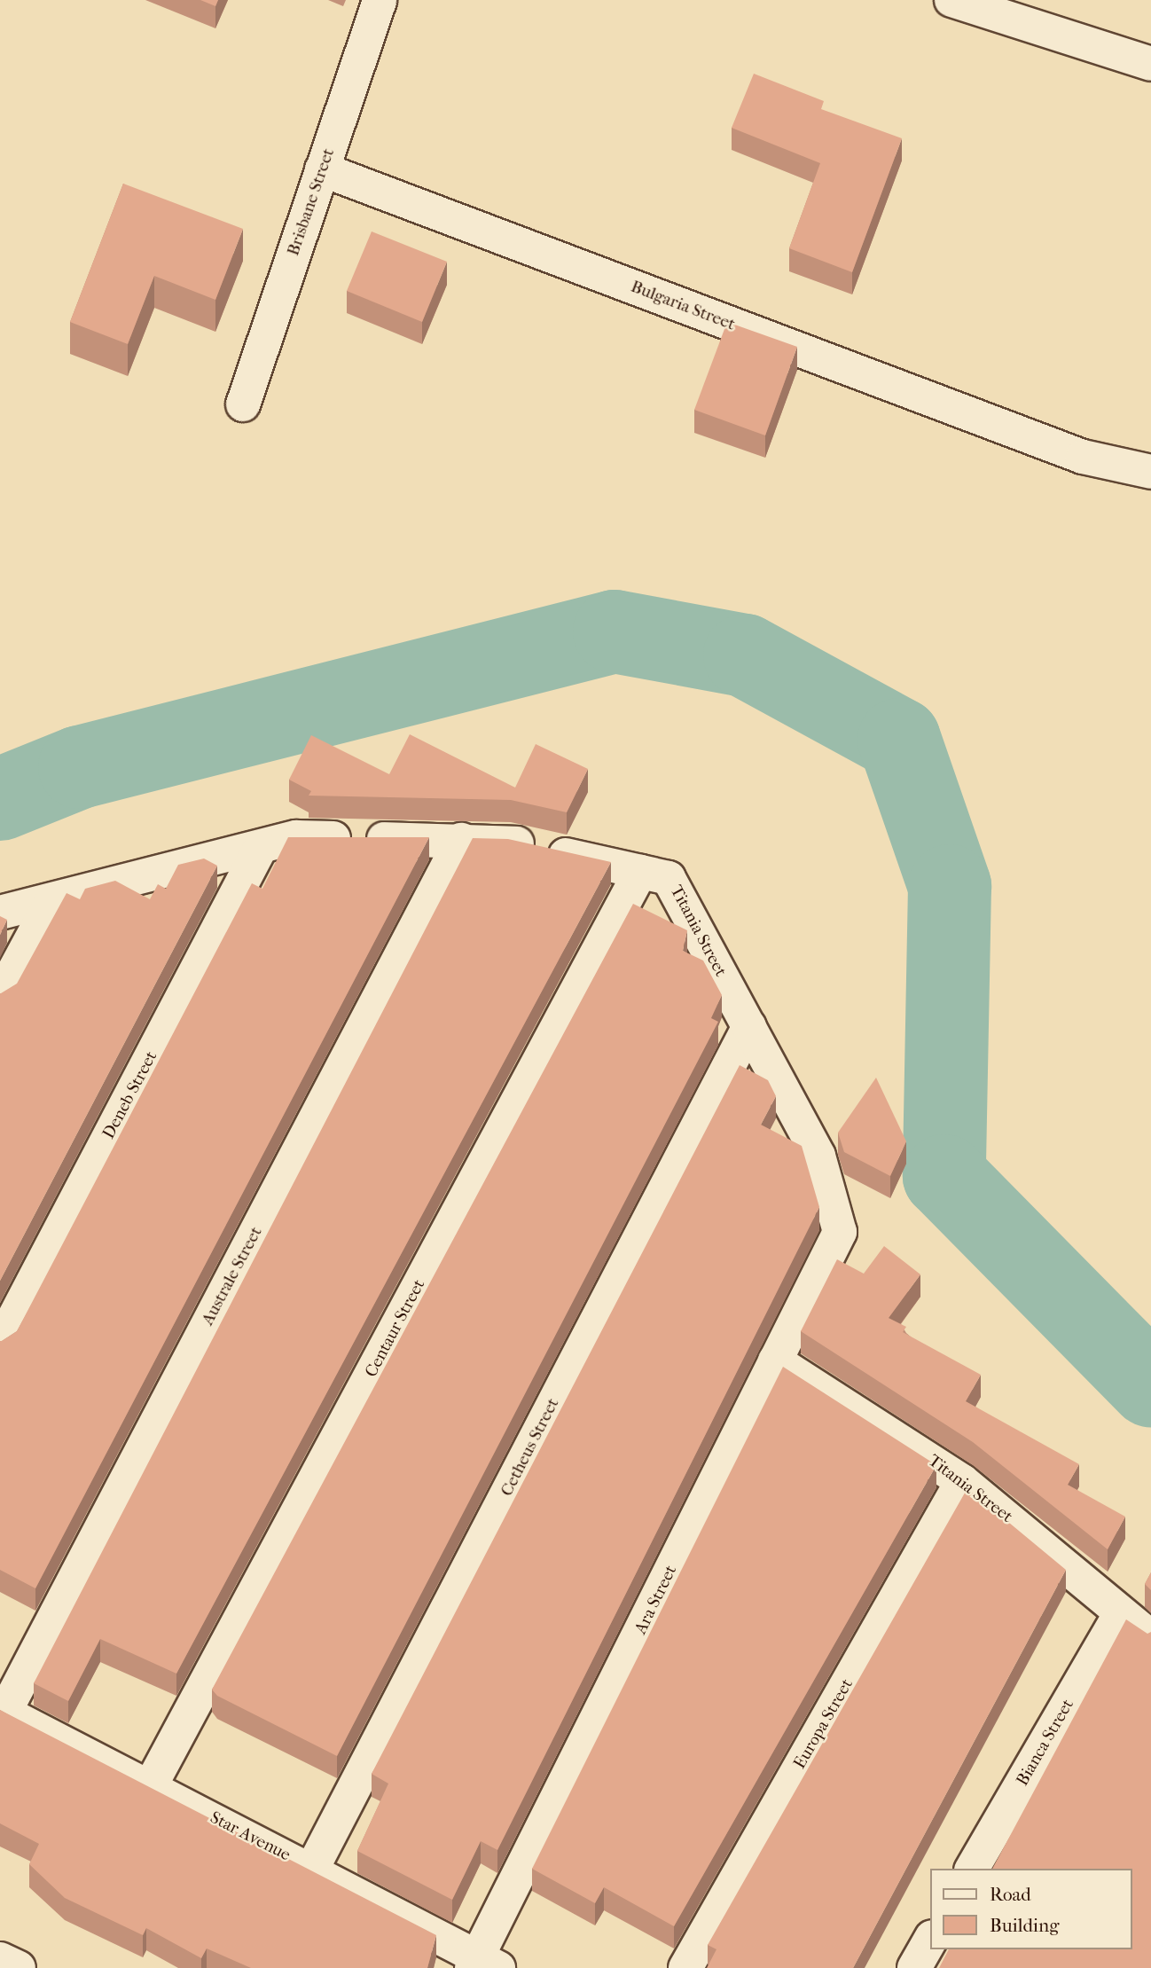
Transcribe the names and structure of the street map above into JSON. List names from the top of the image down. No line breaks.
{"streets":{"street":["Brisbane Street","Bulgaria Street","Titania Street","Deneb Street","Australe Street","Centaur Street","Cetheus Street","Ara Street","Europa Street","Bianca Street","Star Avenue"]},"crossings":[["Brisbane Street","Bulgaria Street"],["Titania Street","Deneb Street"],["Titania Street","Australe Street"],["Titania Street","Centaur Street"],["Titania Street","Cetheus Street"],["Titania Street","Ara Street"],["Titania Street","Europa Street"],["Titania Street","Bianca Street"],["Australe Street","Star Avenue"],["Centaur Street","Star Avenue"],["Cetheus Street","Star Avenue"],["Ara Street","Star Avenue"]],"legend":["Road","Building"]}
